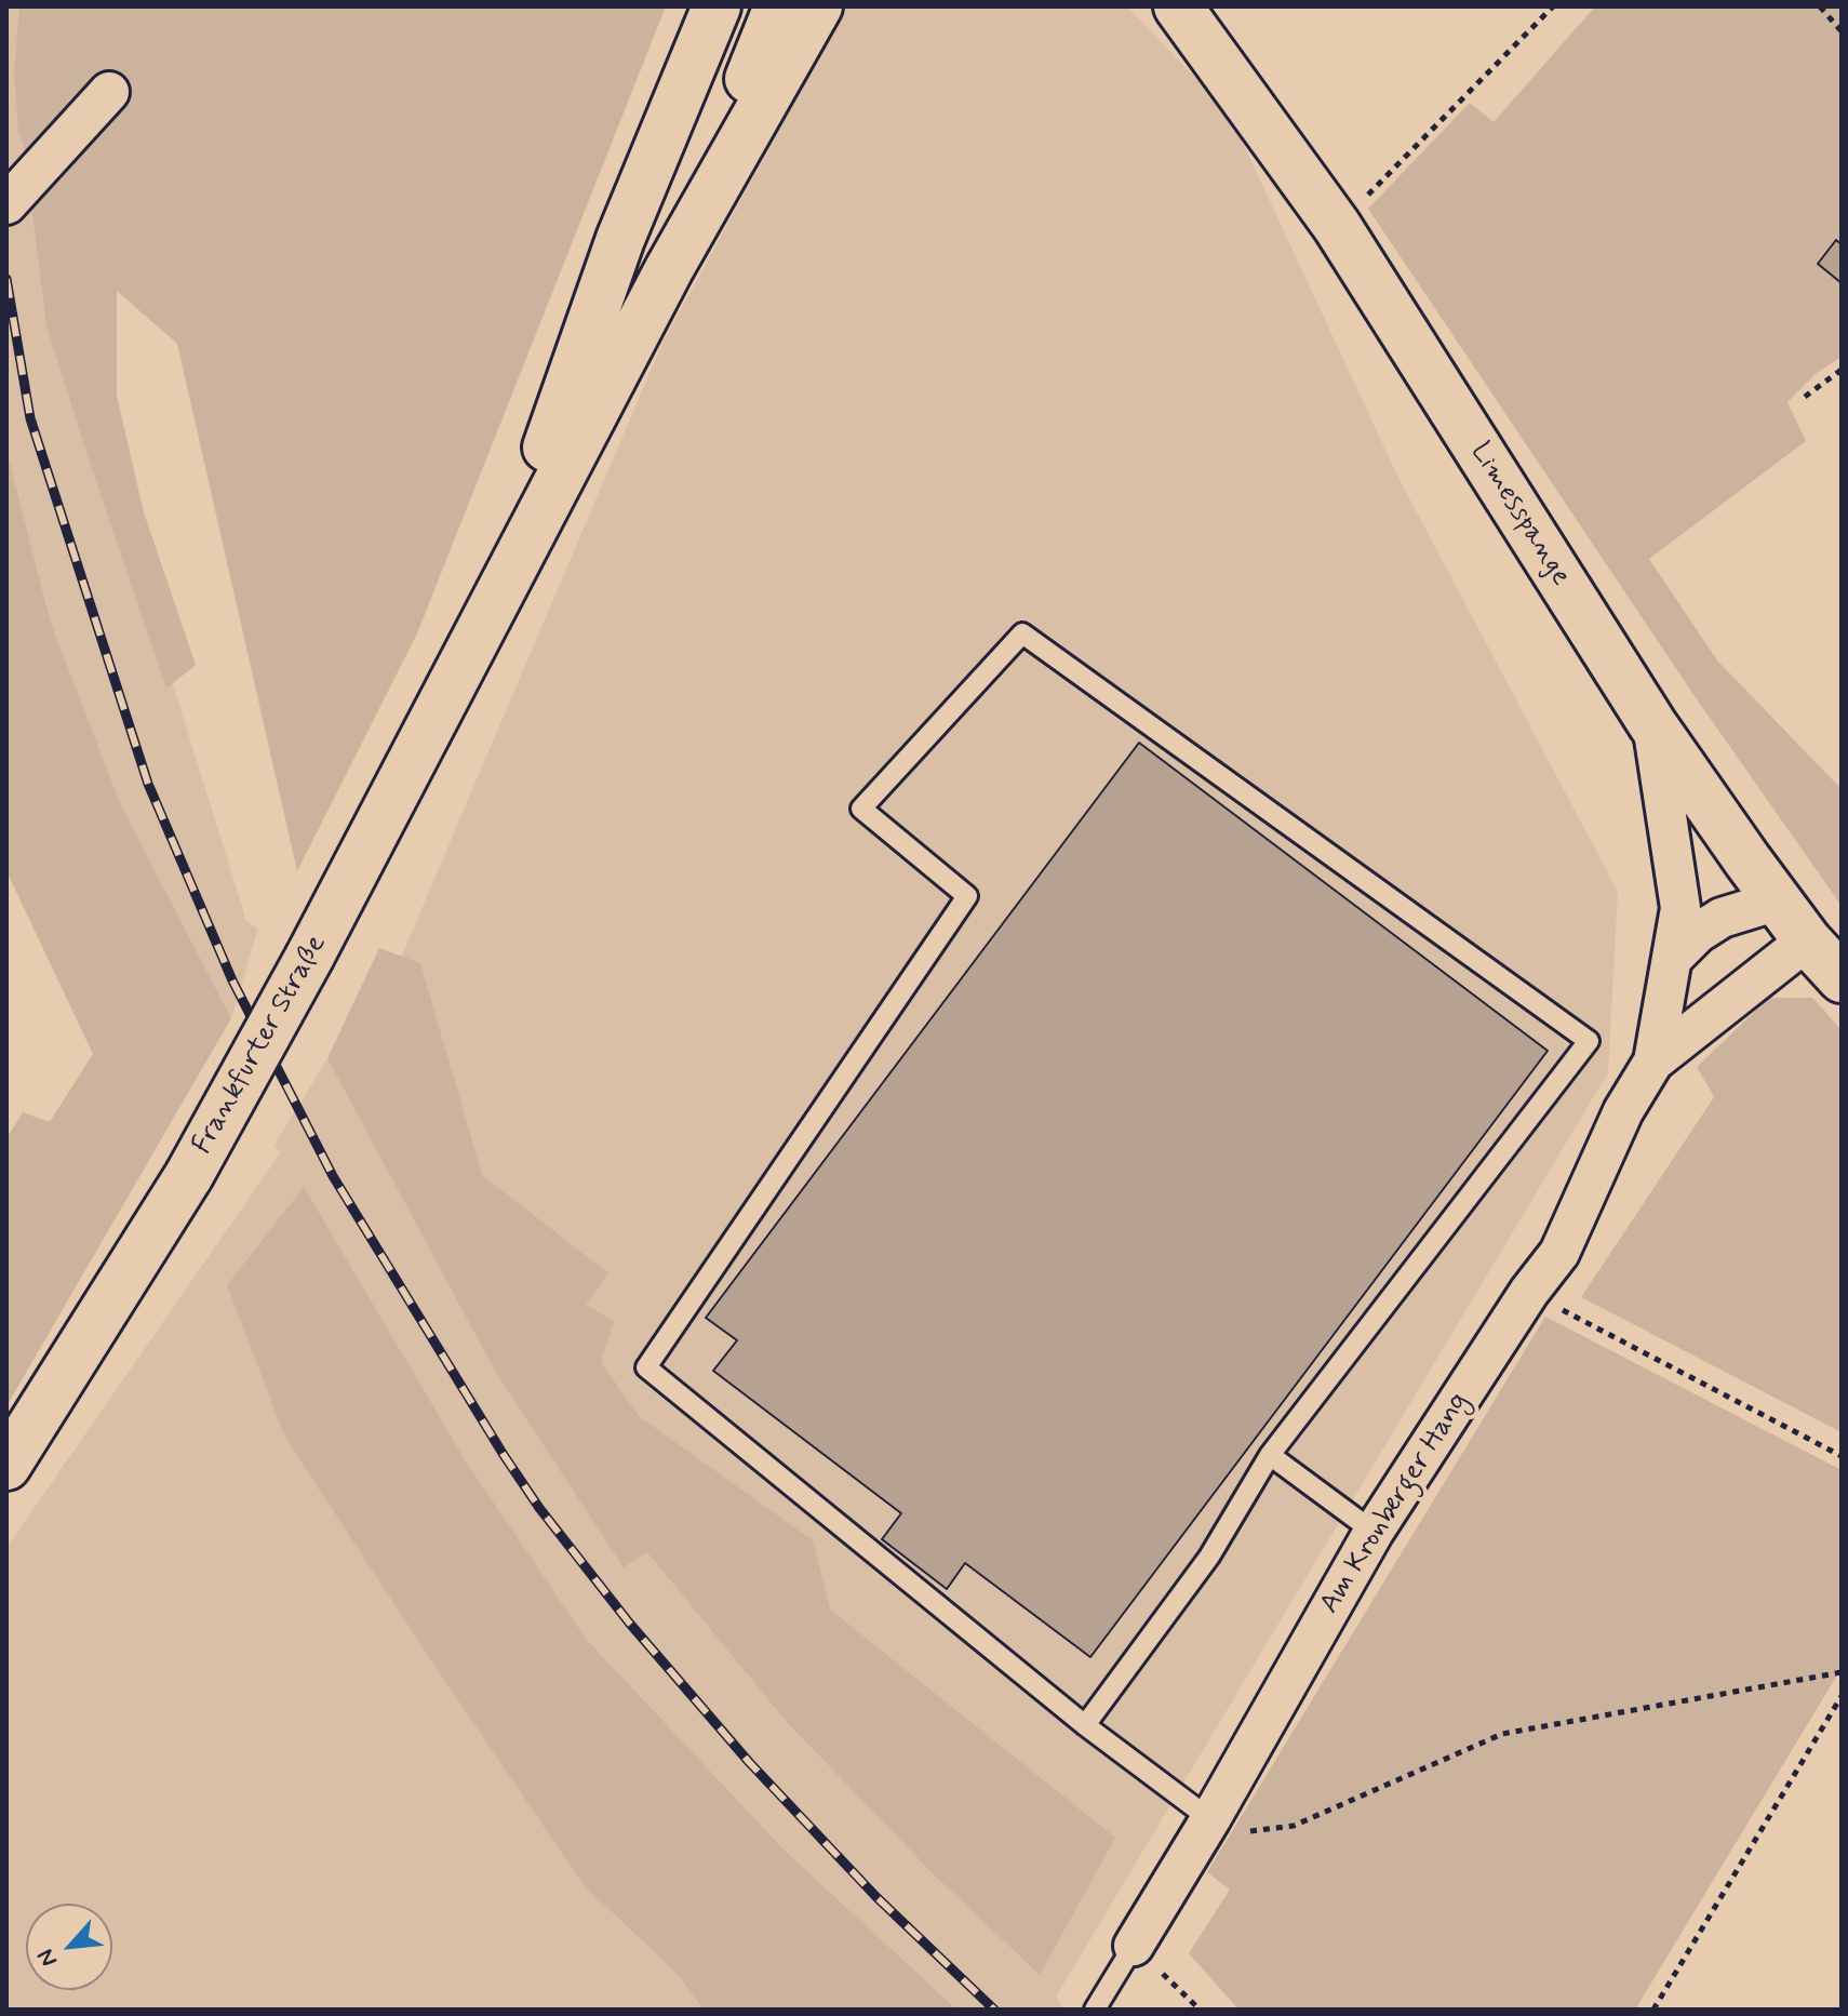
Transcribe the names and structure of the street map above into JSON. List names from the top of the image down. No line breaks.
{"streets":{"main road":["Limesspange","Frankfurter Straße"],"street":["Am Kronberger Hang"]},"crossings":[["Limesspange","Am Kronberger Hang"]],"north":"bottom left"}
